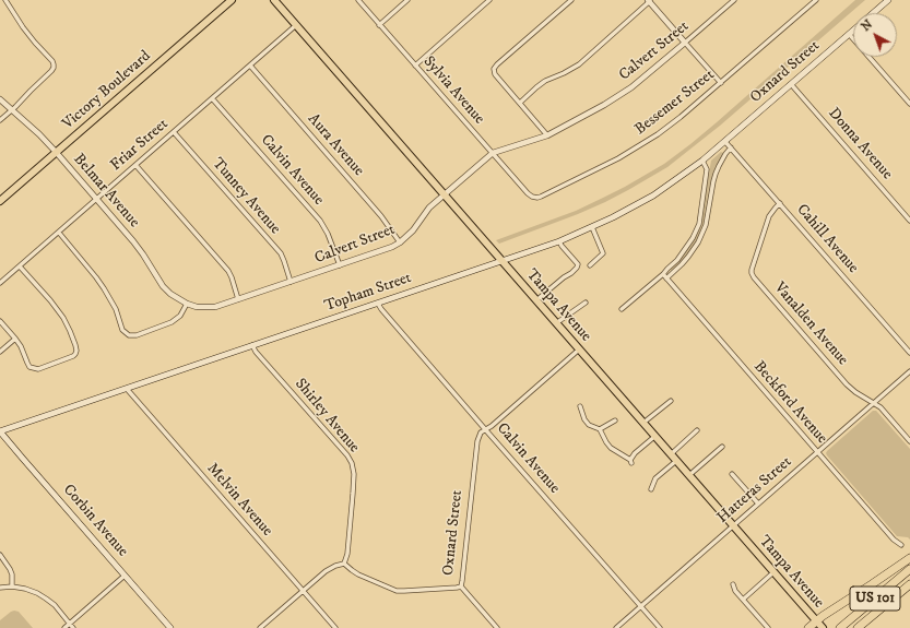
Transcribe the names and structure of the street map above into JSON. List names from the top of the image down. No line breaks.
{"streets":{"highway":["US 101"],"main road":["Oxnard Street","Victory Boulevard","Topham Street","Tampa Avenue","Corbin Avenue"],"street":["Calvert Street","Sylvia Avenue","Bessemer Street","Donna Avenue","Friar Street","Aura Avenue","Calvin Avenue","Belmar Avenue","Tunney Avenue","Cahill Avenue","Vanalden Avenue","Beckford Avenue","Shirley Avenue","Hatteras Street","Melvin Avenue"]},"crossings":[["Calvert Street","Sylvia Avenue"],["Calvert Street","Aura Avenue"],["Calvert Street","Calvin Avenue"],["Calvert Street","Belmar Avenue"],["Calvert Street","Tunney Avenue"],["Calvert Street","Tampa Avenue"],["Oxnard Street","Donna Avenue"],["Oxnard Street","Calvin Avenue"],["Oxnard Street","Cahill Avenue"],["Oxnard Street","Topham Street"],["Oxnard Street","Tampa Avenue"],["Oxnard Street","Shirley Avenue"],["Victory Boulevard","Belmar Avenue"],["Sylvia Avenue","Bessemer Street"],["Friar Street","Aura Avenue"],["Friar Street","Calvin Avenue"],["Friar Street","Belmar Avenue"],["Friar Street","Tunney Avenue"],["Friar Street","Tampa Avenue"],["Calvin Avenue","Topham Street"],["Calvin Avenue","Hatteras Street"],["Cahill Avenue","Topham Street"],["Cahill Avenue","Vanalden Avenue"],["Topham Street","Tampa Avenue"],["Topham Street","Shirley Avenue"],["Topham Street","Melvin Avenue"],["Topham Street","Corbin Avenue"],["Tampa Avenue","Hatteras Street"],["Vanalden Avenue","Hatteras Street"],["Beckford Avenue","Hatteras Street"]],"north":"top left"}
